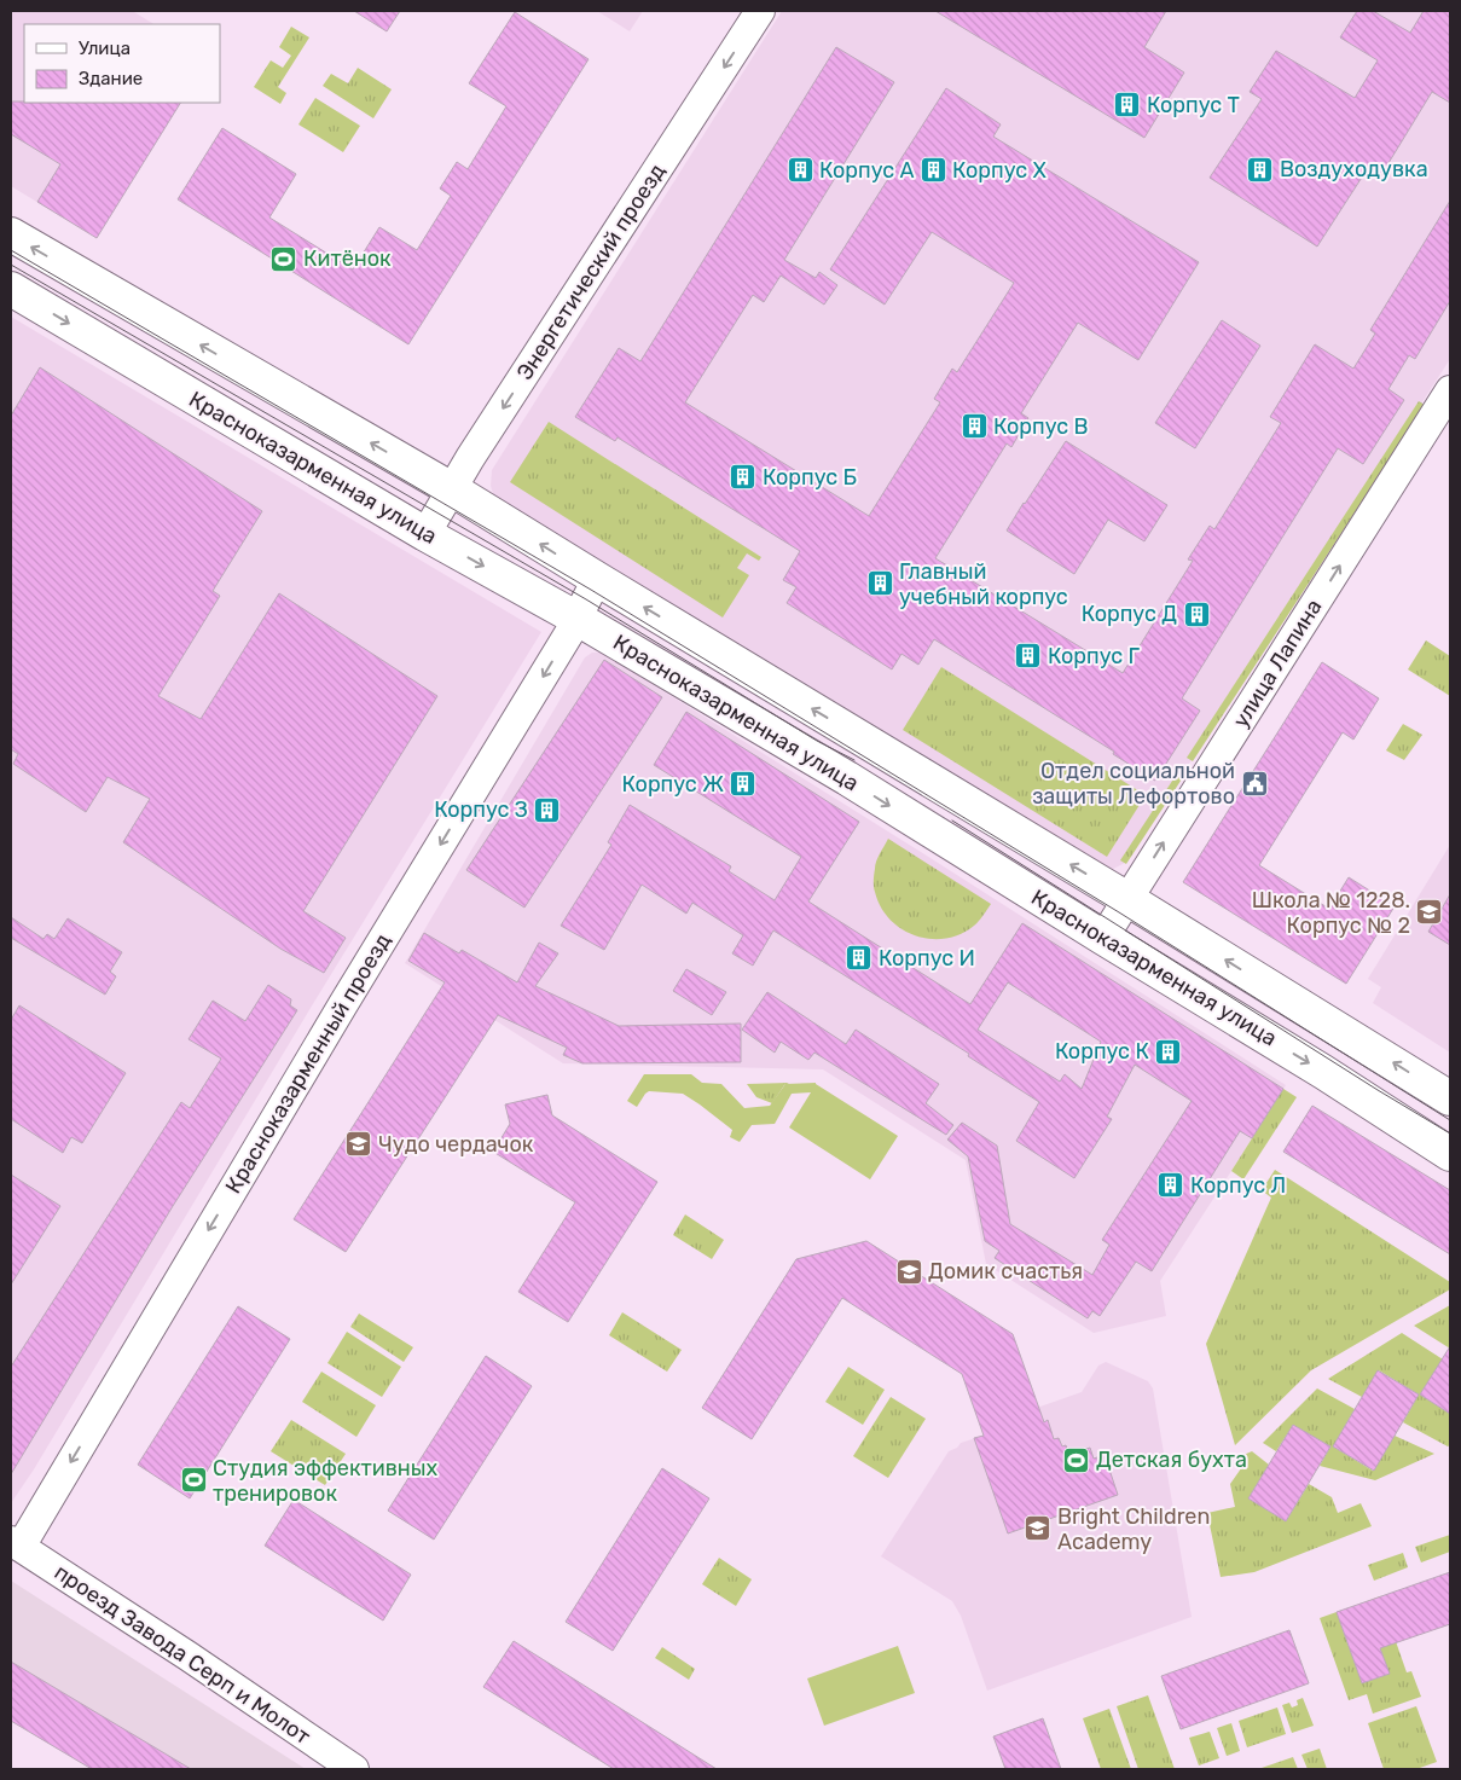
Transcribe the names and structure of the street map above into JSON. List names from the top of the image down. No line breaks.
{"streets":{"main road":["Красноказарменная улица"],"street":["Энергетический проезд","улица Лапина","Красноказарменный проезд","проезд Завода Серп и Молот"]},"crossings":[["Энергетический проезд","Красноказарменная улица"],["Красноказарменная улица","улица Лапина"],["Красноказарменная улица","Красноказарменный проезд"],["Красноказарменный проезд","проезд Завода Серп и Молот"]],"one_way":["Энергетический проезд","улица Лапина","Красноказарменный проезд"],"places":{"building":["Корпус Т","Воздуходувка","Корпус А","Корпус Х","Корпус В","Корпус Б","Главный учебный корпус","Корпус Д","Корпус Г","Корпус Ж","Корпус З","Корпус И","Корпус К","Корпус Л"],"sports":["Китёнок","Детская бухта","Студия эффективных тренировок"],"public building":["Отдел социальной защиты Лефортово"],"school or university":["Школа № 1228. Корпус № 2","Чудо чердачок","Домик счастья","Bright Children Academy"]},"legend":["Улица","Здание"]}
